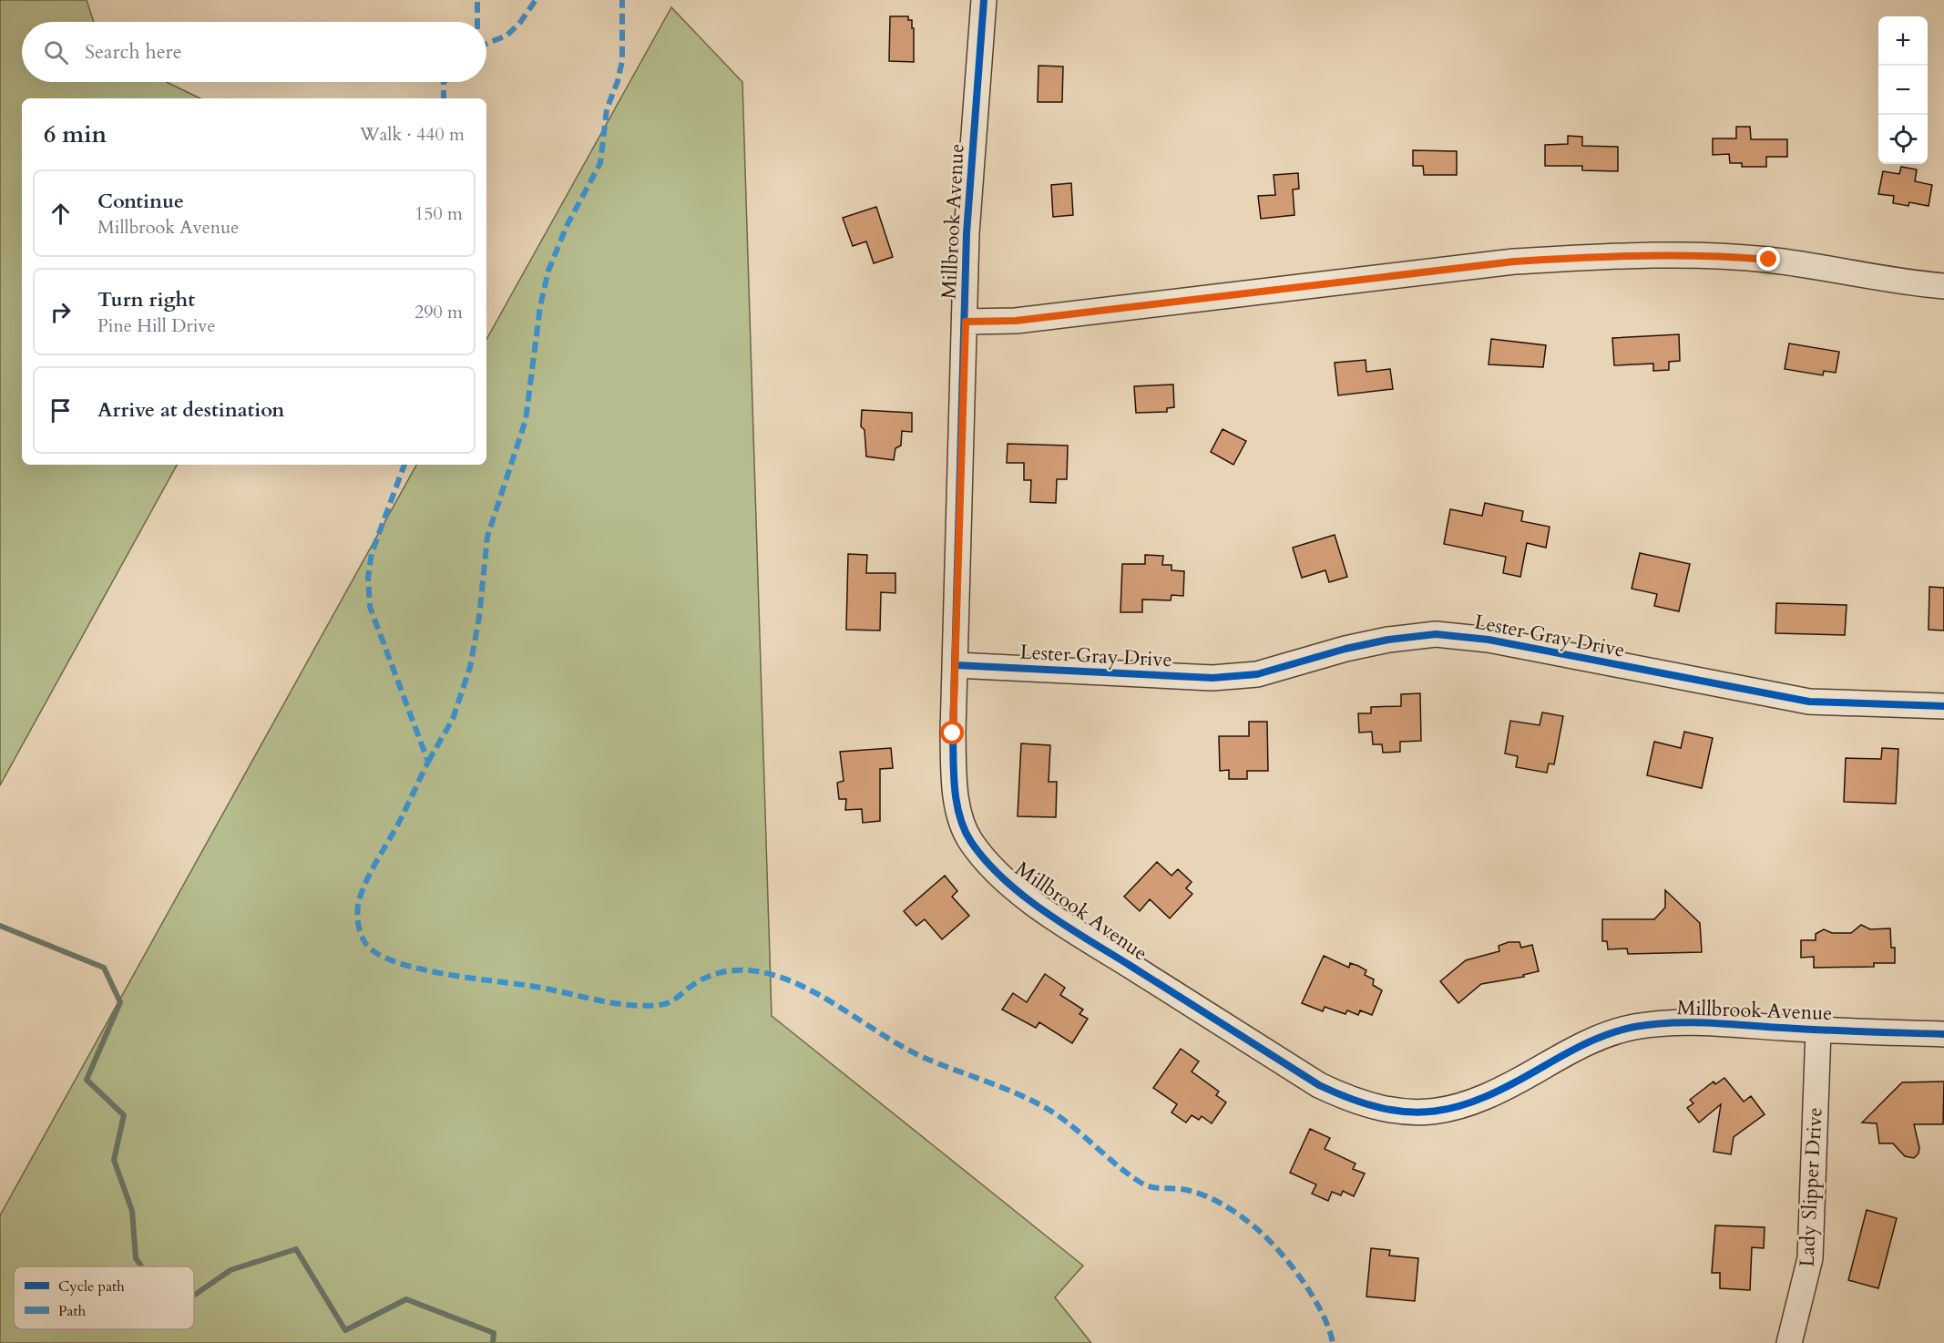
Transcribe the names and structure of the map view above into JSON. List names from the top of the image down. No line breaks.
{"streets":{"street":["Millbrook Avenue","Lester Gray Drive","Lady Slipper Drive"]},"crossings":[["Millbrook Avenue","Lester Gray Drive"],["Millbrook Avenue","Lady Slipper Drive"]],"legend":["Cycle path","Path"],"page":{"map_buttons":["+","−"],"search":"Search here","heading":["6 min","Walk · 440 m"],"list":[["Continue","Millbrook Avenue","150 m"],["Turn right","Pine Hill Drive","290 m"],"Arrive at destination"]}}
